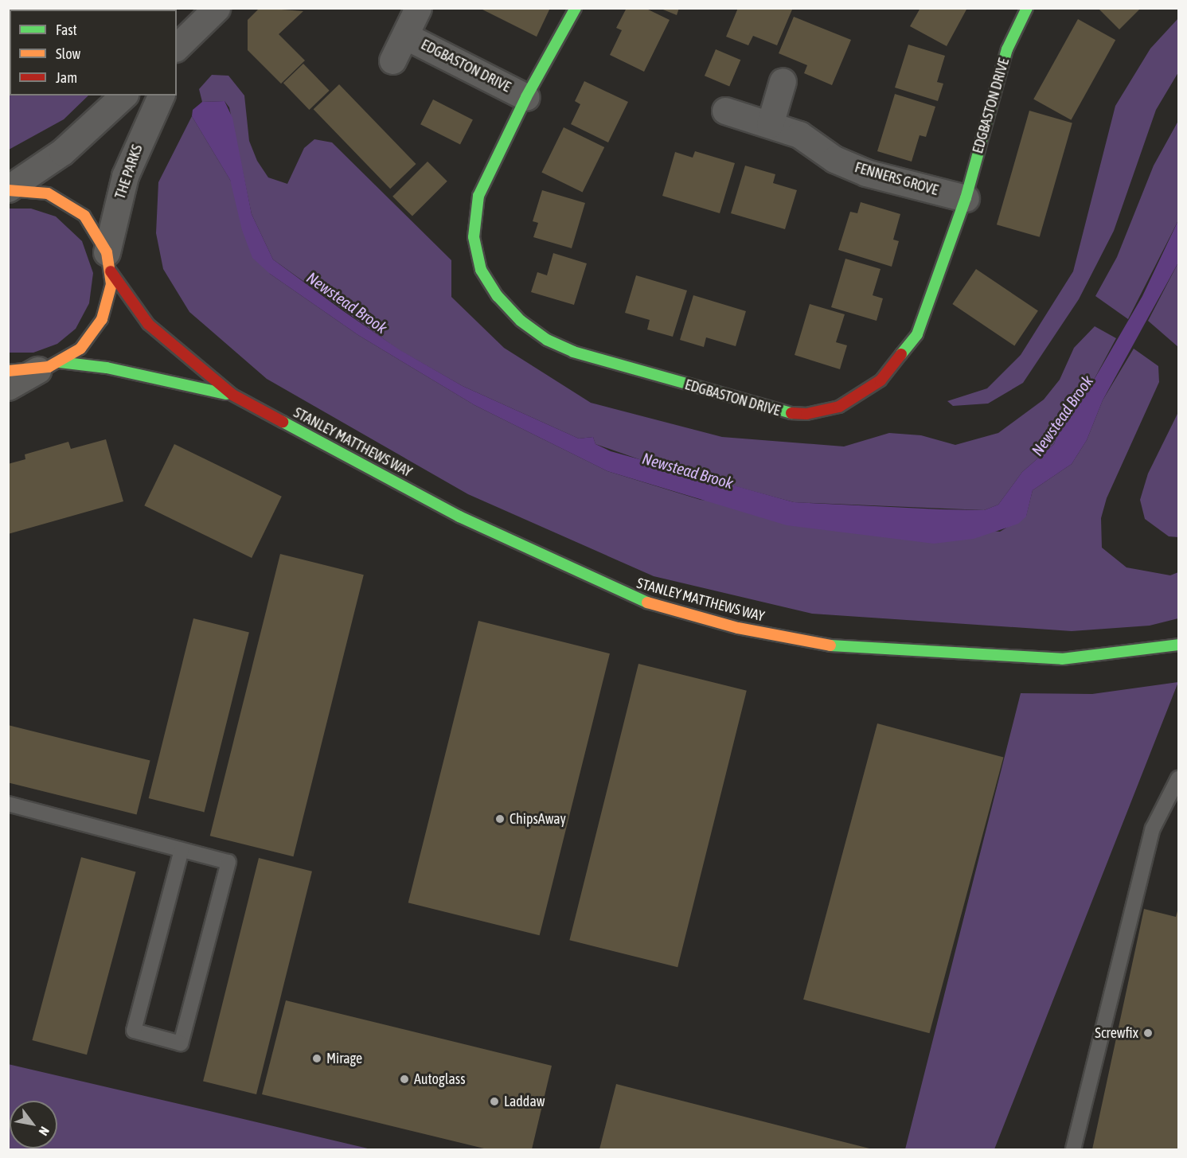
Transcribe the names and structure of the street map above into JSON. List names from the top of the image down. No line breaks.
{"streets":{"main road":["EDGBASTON DRIVE","STANLEY MATTHEWS WAY"],"street":["THE PARKS","FENNERS GROVE"]},"crossings":[["EDGBASTON DRIVE","FENNERS GROVE"],["THE PARKS","STANLEY MATTHEWS WAY"]],"water":["Newstead Brook"],"places":["ChipsAway","Screwfix","Mirage","Autoglass","Laddaw"],"legend":["Fast","Slow","Jam"],"north":"bottom right"}
